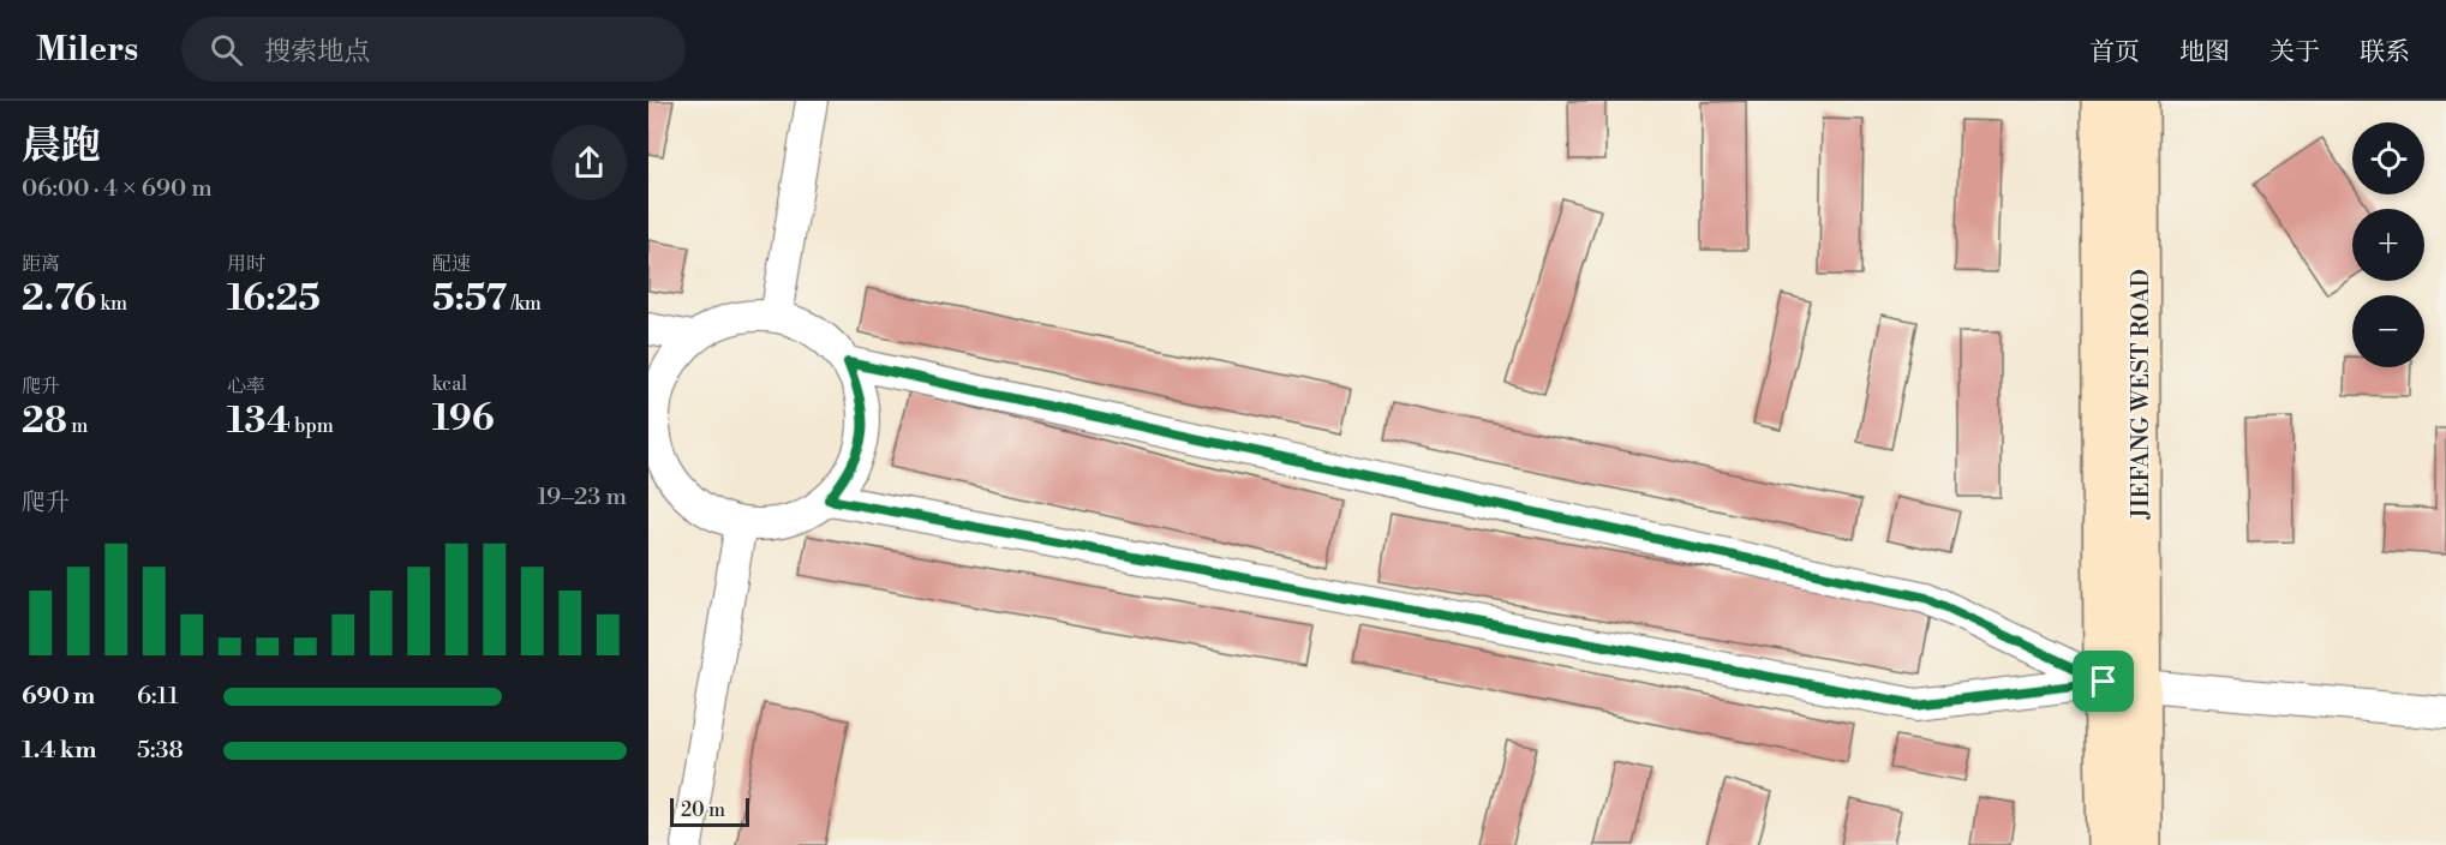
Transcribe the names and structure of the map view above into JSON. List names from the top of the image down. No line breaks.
{"streets":{"main road":["JIEFANG WEST ROAD"]},"scale_bar":"20 m","page":{"header":"Milers","search":"搜索地点","nav":["首页","地图","关于","联系"],"heading":["晨跑","06:00 · 4 × 690 m"],"map_buttons":["+","−"],"stats":[["距离","2.76 km"],["用时","16:25"],["配速","5:57 /km"],["爬升","28 m"],["心率","134 bpm"],["kcal","196"]],"chart":["爬升","19–23 m"],"list":[{"name":"690 m","note":"6:11"},{"name":"1.4 km","note":"5:38"}],"scale":"20 m"}}
